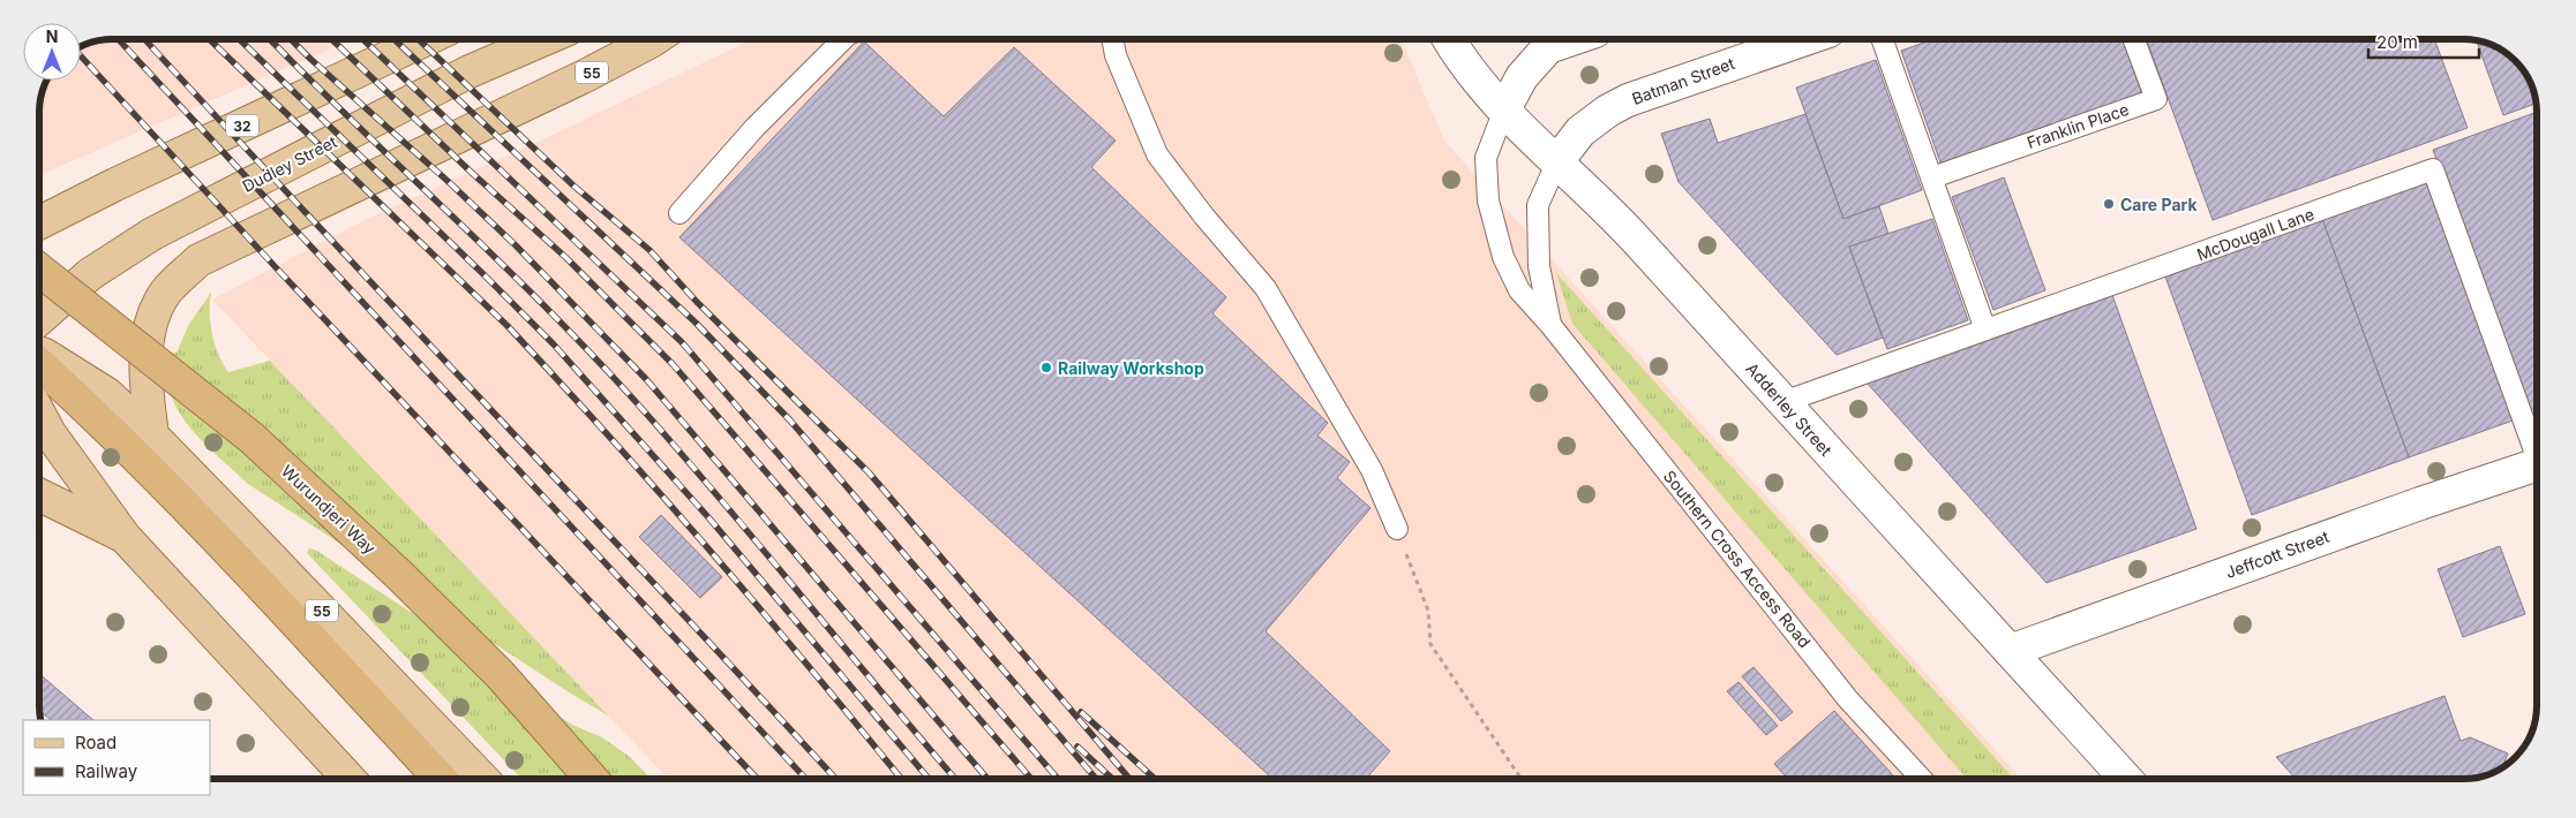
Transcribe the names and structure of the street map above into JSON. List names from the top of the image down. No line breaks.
{"streets":{"highway":["Wurundjeri Way"],"main road":["55","32","Dudley Street"],"street":["Batman Street","Adderley Street","Jeffcott Street"],"lane":["Franklin Place","McDougall Lane","Southern Cross Access Road"]},"crossings":[["Batman Street","Adderley Street"],["Batman Street","Southern Cross Access Road"],["McDougall Lane","Adderley Street"],["Adderley Street","Jeffcott Street"],["Adderley Street","Southern Cross Access Road"]],"places":["Care Park","Railway Workshop"],"legend":["Road","Railway"],"scale_bar":"20 m","north":"top"}
